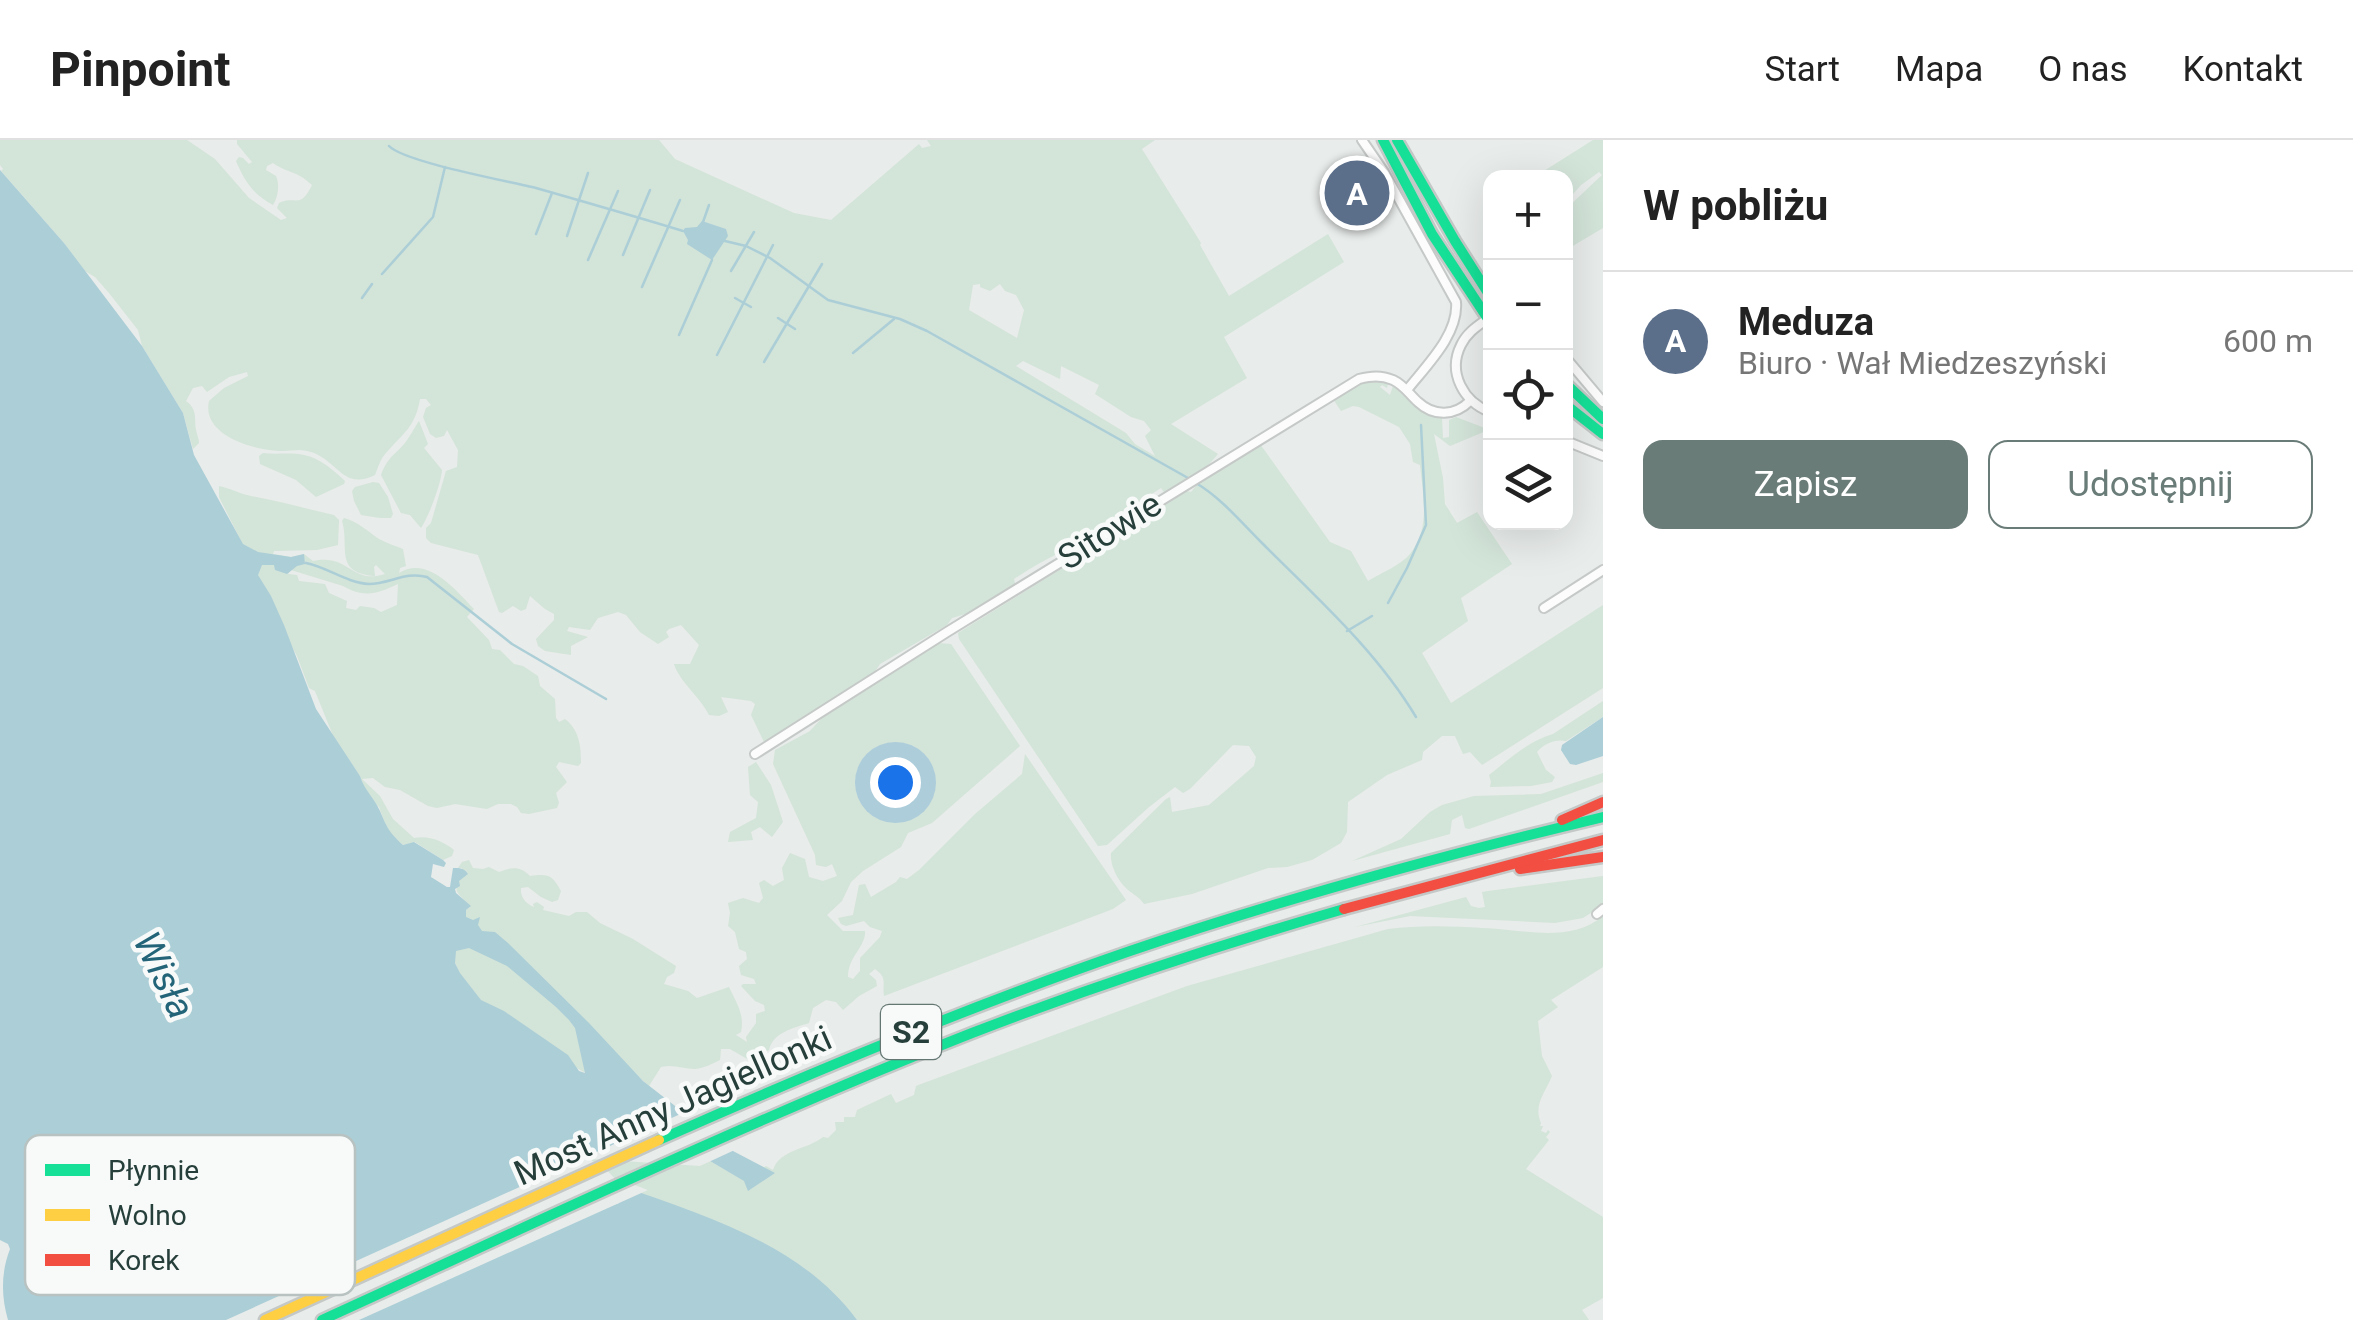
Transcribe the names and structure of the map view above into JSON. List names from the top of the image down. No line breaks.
{"streets":{"main road":["S2","Most Anny Jagiellonki"],"street":["Sitowie"]},"crossings":[["S2","Most Anny Jagiellonki"]],"water":["Wisła"],"legend":["Płynnie","Wolno","Korek"],"page":{"header":"Pinpoint","nav":["Start","Mapa","O nas","Kontakt"],"heading":"W pobliżu","pins":"A","map_buttons":["+","−"],"list":[{"mark":"A","name":"Meduza","note":"Biuro · Wał Miedzeszyński","value":"600 m"}],"buttons":["Zapisz","Udostępnij"]}}
